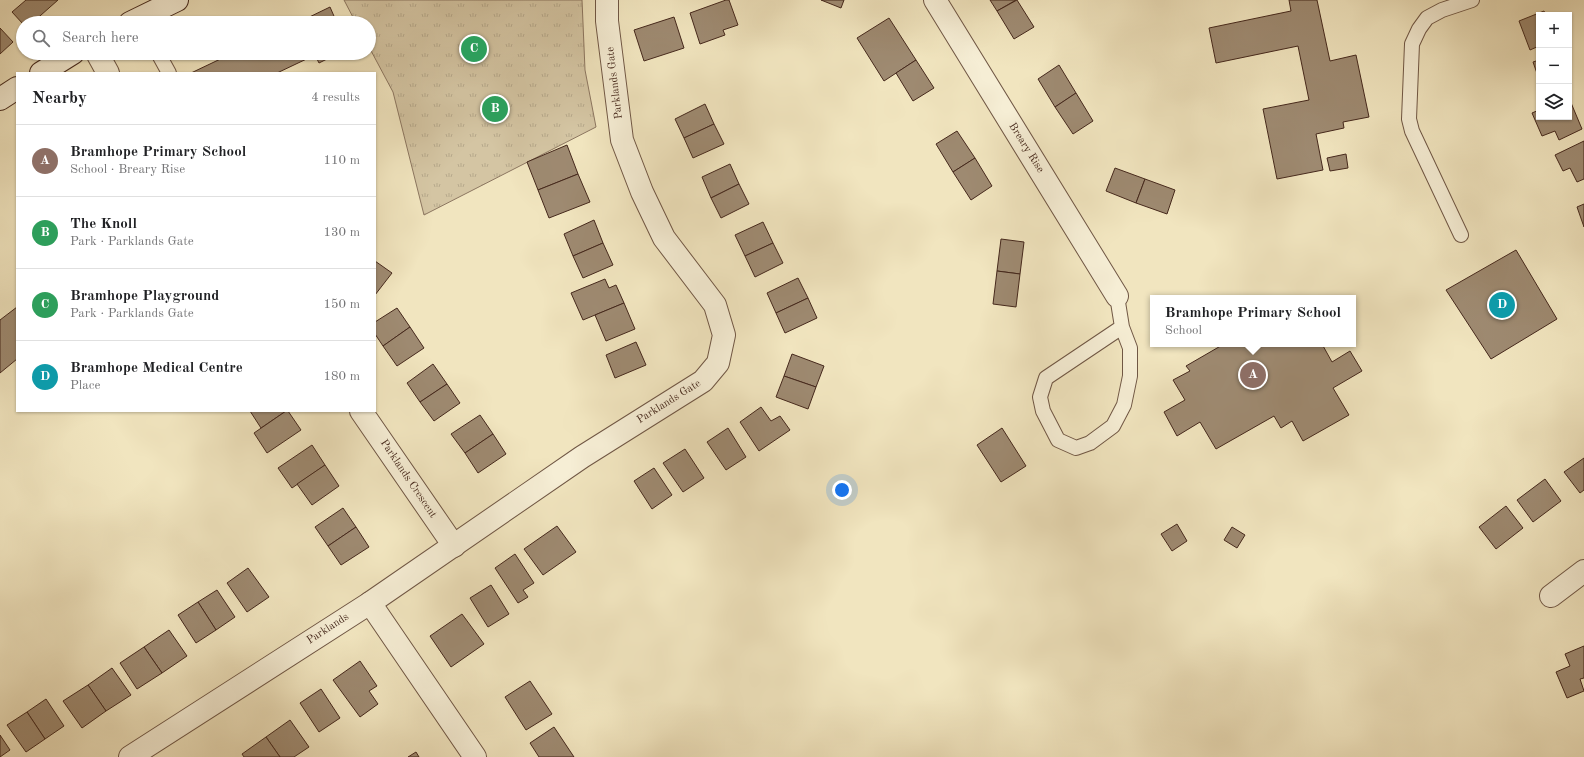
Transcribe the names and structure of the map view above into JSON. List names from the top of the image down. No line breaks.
{"streets":{"street":["Parklands Gate","Breary Rise","Parklands Crescent","Parklands"]},"crossings":[["Parklands Gate","Parklands Crescent"],["Parklands Gate","Parklands"]],"page":{"map_buttons":["+","−"],"search":"Search here","pins":["C","B","D","A"],"heading":["Nearby","4 results"],"list":[{"mark":"A","name":"Bramhope Primary School","note":"School · Breary Rise","value":"110 m"},{"mark":"B","name":"The Knoll","note":"Park · Parklands Gate","value":"130 m"},{"mark":"C","name":"Bramhope Playground","note":"Park · Parklands Gate","value":"150 m"},{"mark":"D","name":"Bramhope Medical Centre","note":"Place","value":"180 m"}],"popup":["Bramhope Primary School","School"]}}
